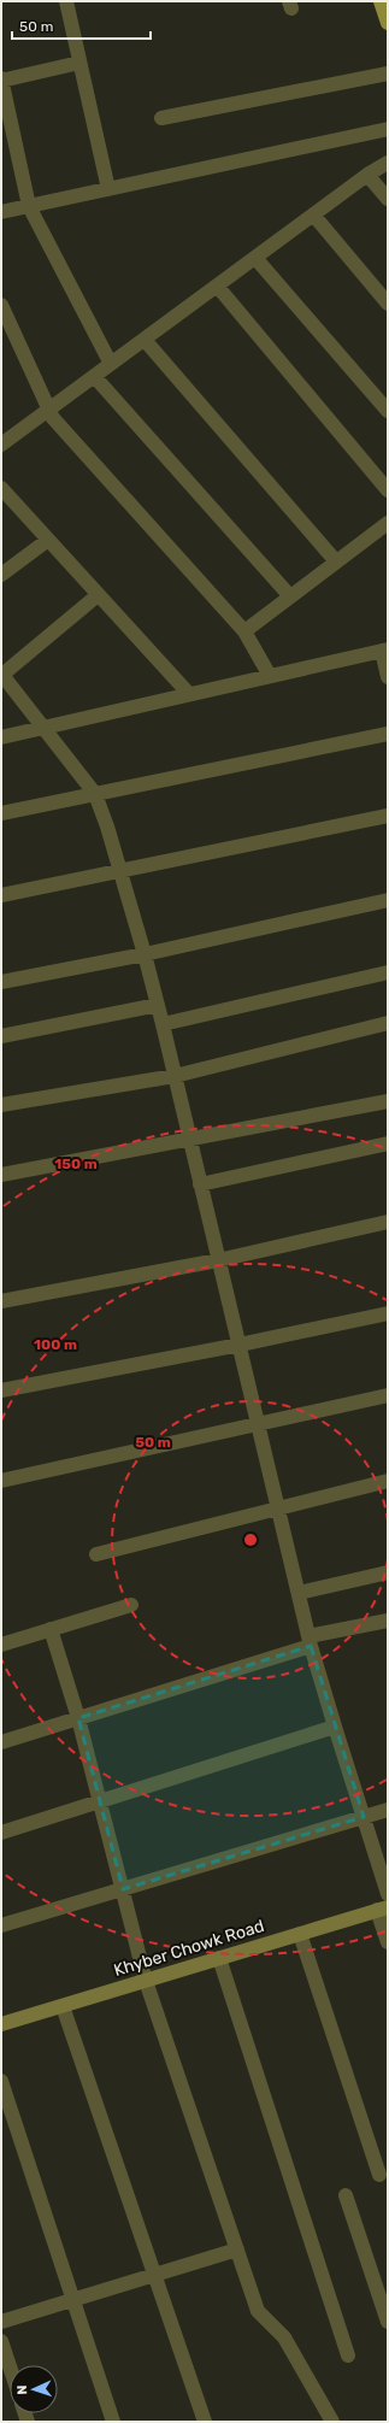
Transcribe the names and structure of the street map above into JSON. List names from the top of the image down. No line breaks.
{"streets":{"street":["Khyber Chowk Road"]},"scale_bar":"50 m","north":"left","rings":["150 m","100 m","50 m"]}
